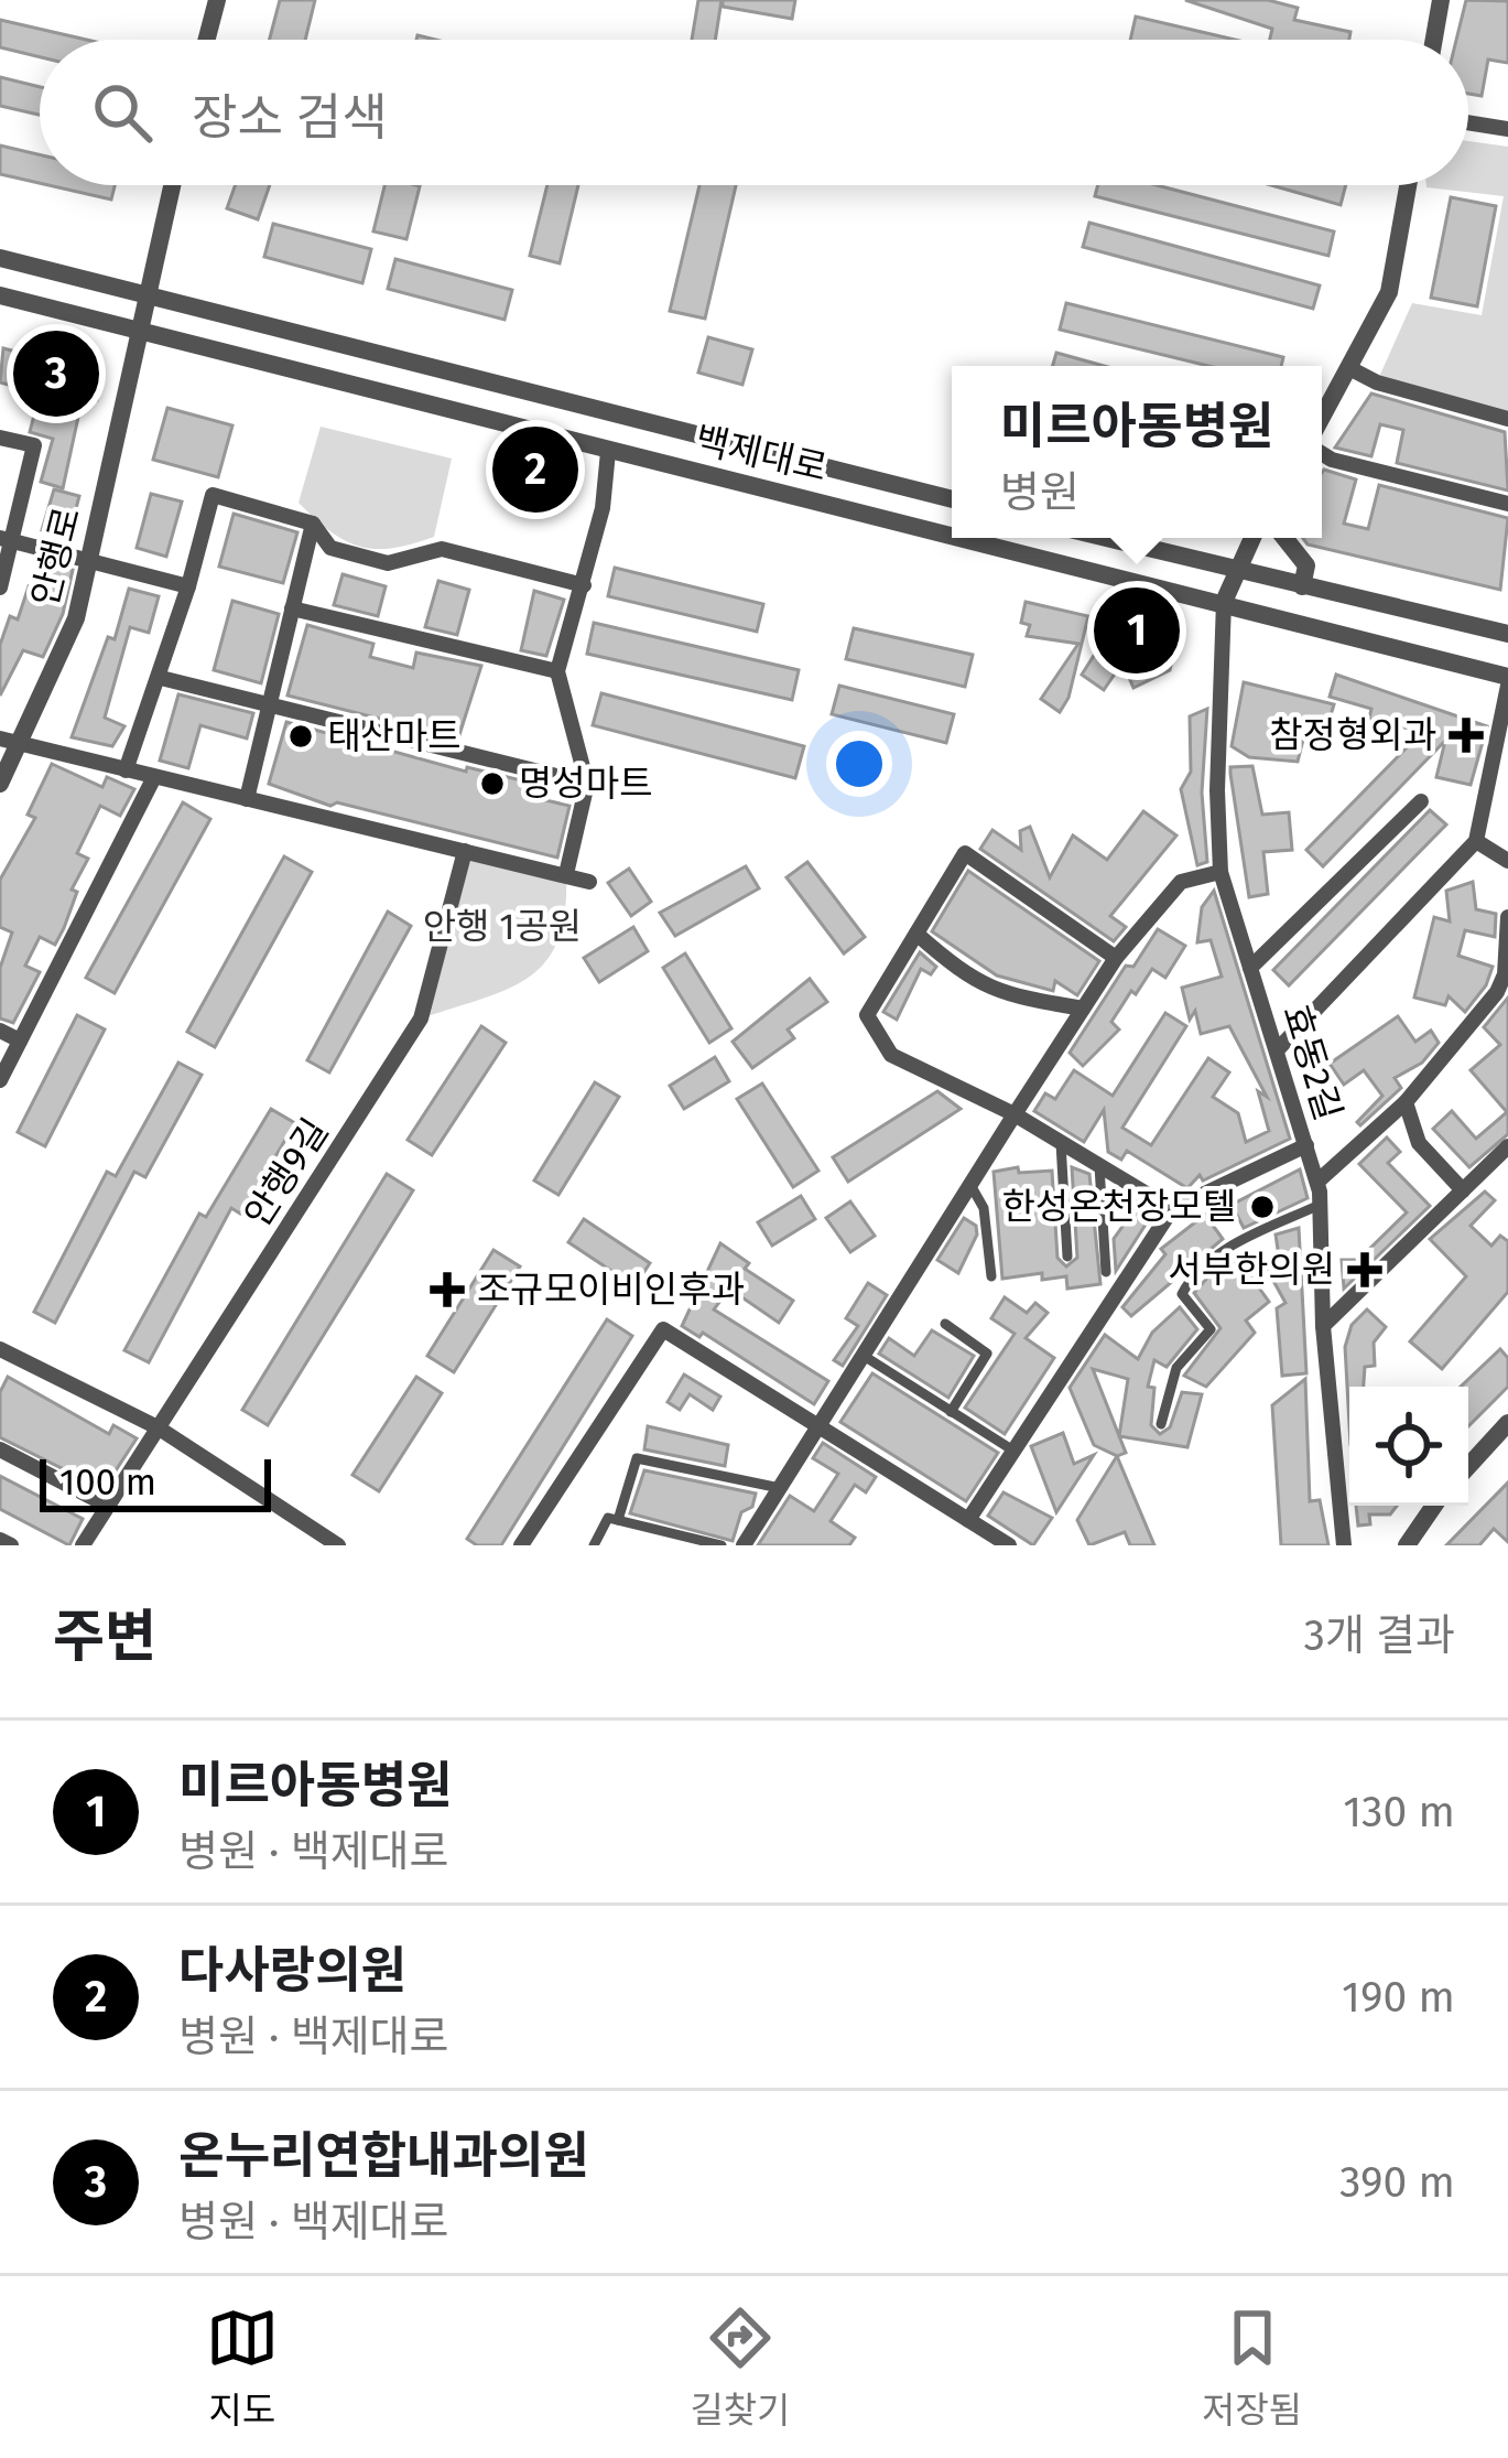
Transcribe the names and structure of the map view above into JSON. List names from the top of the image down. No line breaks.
{"streets":{"street":["백제대로","안행로","효동2길","안행9길"]},"crossings":[["백제대로","안행로"],["백제대로","효동2길"]],"parks":["안행 1공원"],"places":{"health":["참정형외과","서부한의원","조규모이비인후과"],"other":["태산마트","명성마트","한성온천장모텔"]},"scale_bar":"100 m","page":{"search":"장소 검색","pins":["3","2","1"],"popup":["미르아동병원","병원"],"scale":"100 m","heading":["주변","3개 결과"],"list":[{"mark":"1","name":"미르아동병원","note":"병원 · 백제대로","value":"130 m"},{"mark":"2","name":"다사랑의원","note":"병원 · 백제대로","value":"190 m"},{"mark":"3","name":"온누리연합내과의원","note":"병원 · 백제대로","value":"390 m"}],"nav":["지도","길찾기","저장됨"]}}
